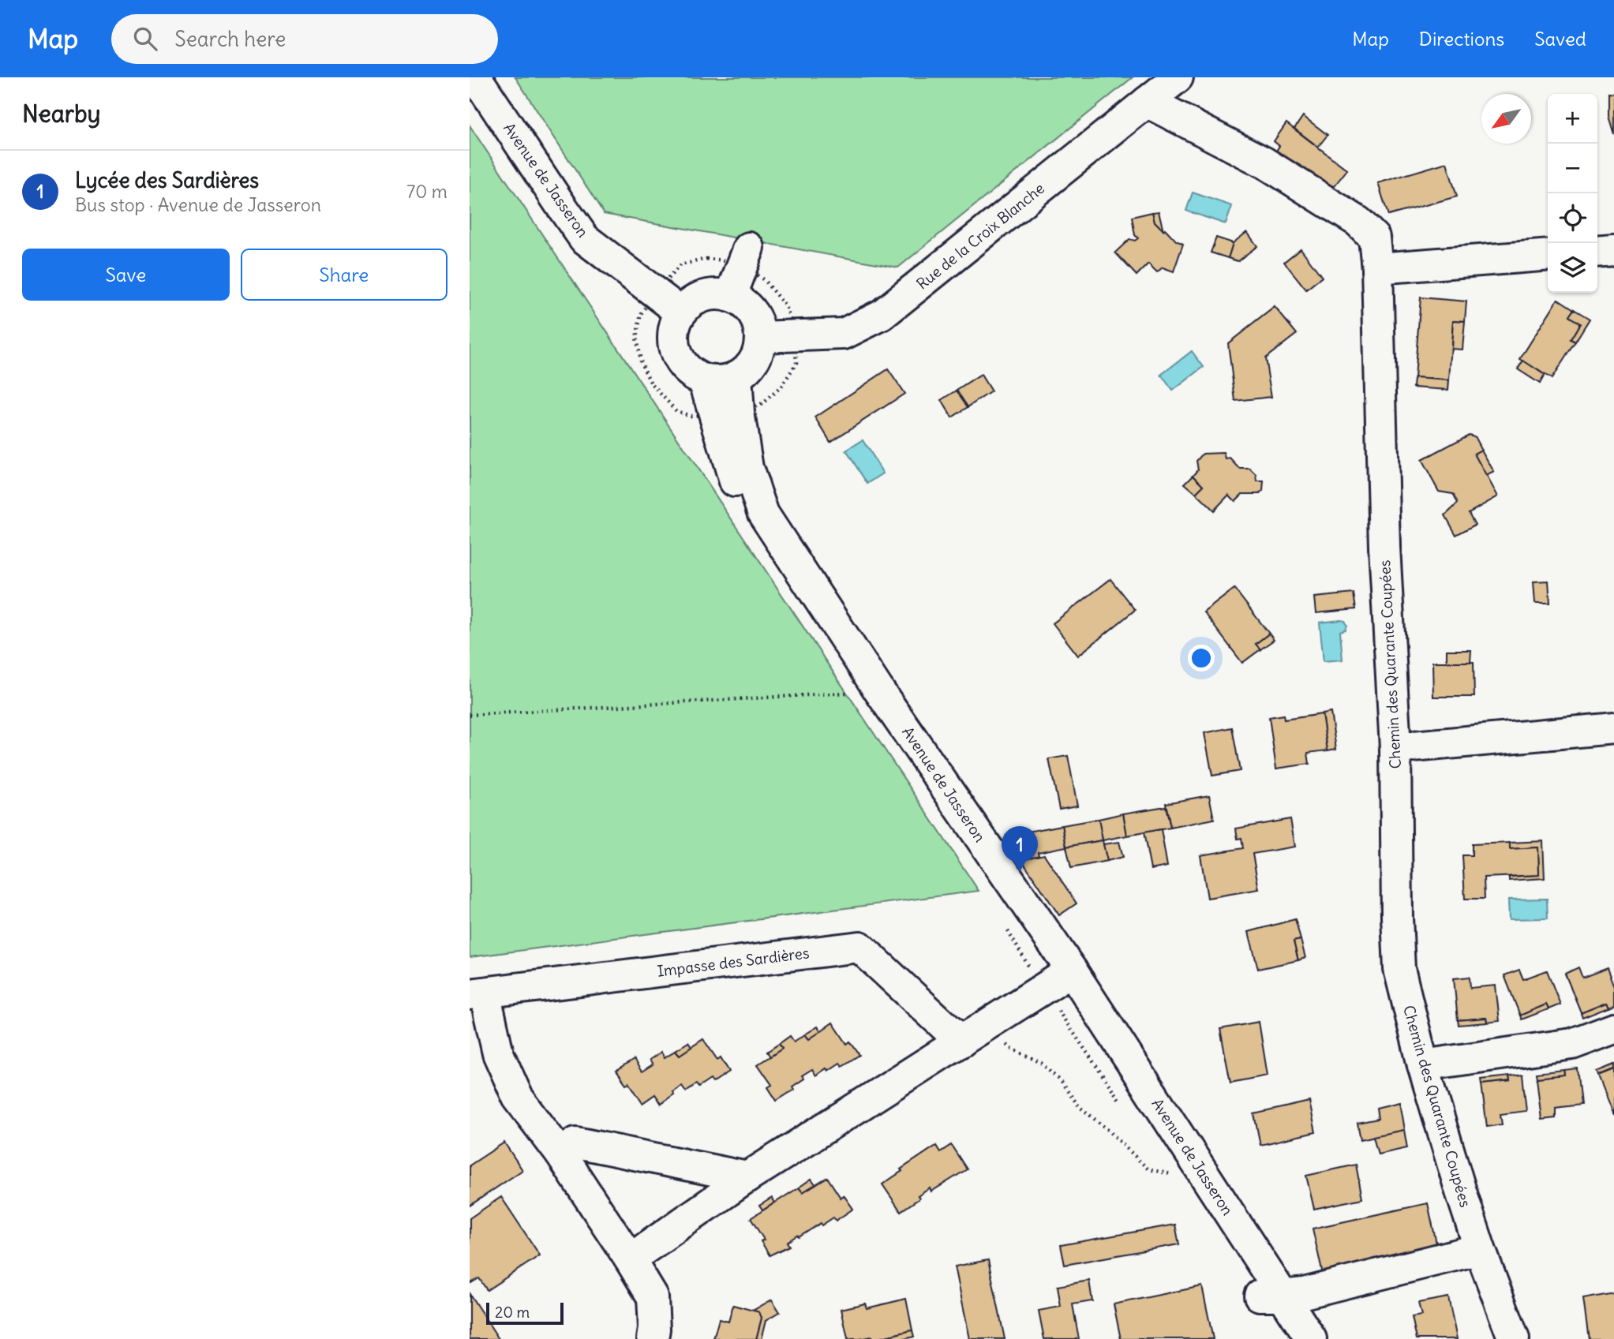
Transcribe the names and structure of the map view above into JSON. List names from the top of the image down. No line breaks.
{"streets":{"street":["Avenue de Jasseron","Rue de la Croix Blanche","Chemin des Quarante Coupées","Impasse des Sardières"]},"crossings":[["Avenue de Jasseron","Rue de la Croix Blanche"],["Rue de la Croix Blanche","Chemin des Quarante Coupées"]],"scale_bar":"20 m","north":"bottom left","page":{"header":"Map","search":"Search here","nav":["Map","Directions","Saved"],"heading":"Nearby","map_buttons":["+","−"],"list":[{"mark":"1","name":"Lycée des Sardières","note":"Bus stop · Avenue de Jasseron","value":"70 m"}],"buttons":["Save","Share"],"pins":"1","scale":"20 m"}}
